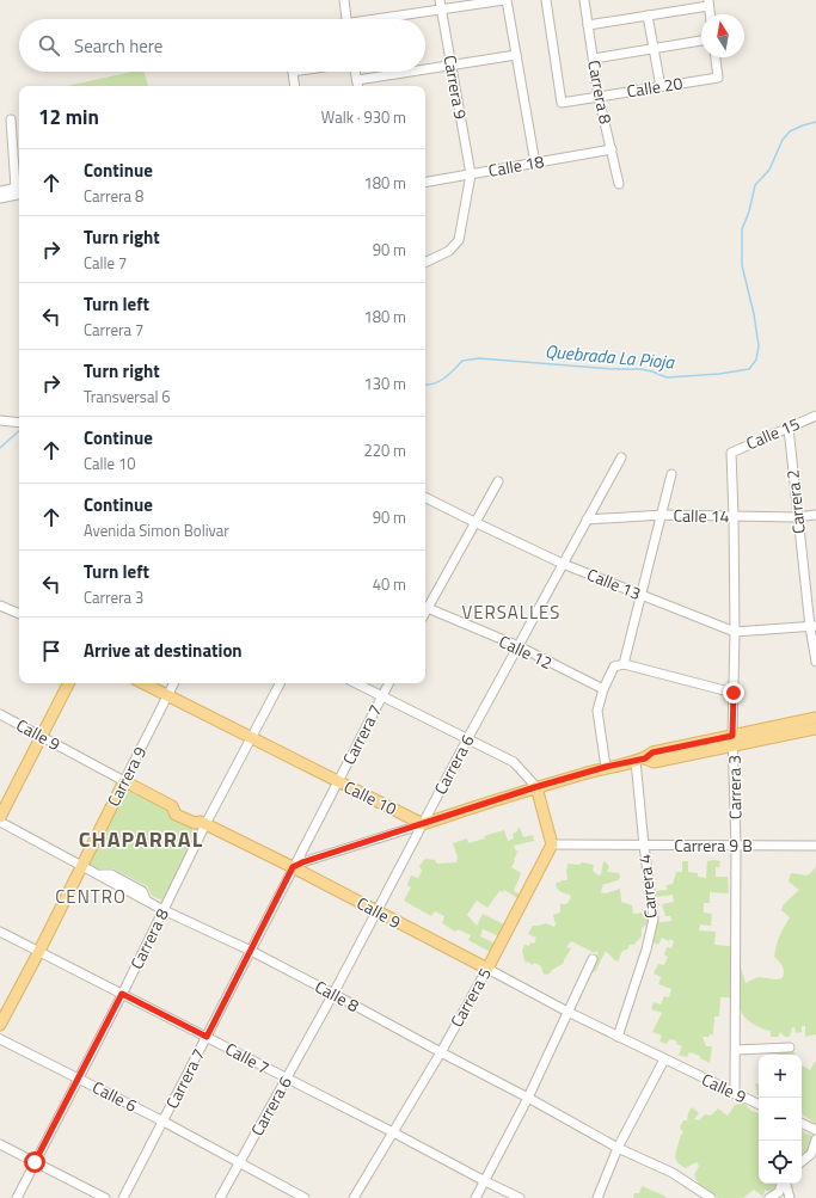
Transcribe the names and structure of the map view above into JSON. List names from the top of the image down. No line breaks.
{"streets":{"main road":["Carrera 9","Calle 9","Calle 10","Carrera 5"],"street":["Calle 20","Carrera 8","Calle 18","Calle 15","Carrera 2","Calle 14","Calle 13","Calle 12","Carrera 7","Carrera 6","Carrera 3","Carrera 9 B","Carrera 4","Calle 8","Calle 7","Calle 6"]},"crossings":[["Carrera 9","Calle 18"],["Carrera 9","Calle 9"],["Carrera 9","Calle 10"],["Carrera 9","Calle 8"],["Carrera 9","Calle 7"],["Calle 20","Carrera 8"],["Carrera 8","Calle 18"],["Carrera 8","Calle 9"],["Carrera 8","Calle 10"],["Carrera 8","Calle 8"],["Carrera 8","Calle 7"],["Carrera 8","Calle 6"],["Calle 15","Carrera 2"],["Calle 15","Carrera 3"],["Carrera 2","Calle 14"],["Carrera 2","Calle 13"],["Calle 14","Carrera 6"],["Calle 14","Carrera 3"],["Calle 13","Carrera 6"],["Calle 13","Carrera 3"],["Calle 12","Carrera 6"],["Calle 9","Carrera 7"],["Calle 9","Carrera 6"],["Calle 9","Carrera 3"],["Calle 9","Carrera 4"],["Calle 9","Carrera 5"],["Carrera 7","Calle 10"],["Carrera 7","Calle 8"],["Carrera 7","Calle 7"],["Carrera 7","Calle 6"],["Carrera 6","Calle 10"],["Carrera 6","Calle 8"],["Carrera 6","Calle 7"],["Carrera 6","Calle 6"],["Carrera 3","Carrera 9 B"],["Carrera 9 B","Carrera 4"],["Carrera 9 B","Carrera 5"],["Calle 8","Carrera 5"],["Carrera 5","Calle 7"]],"districts":["VERSALLES","CHAPARRAL","CENTRO"],"water":["Quebrada La Pioja"],"north":"top","page":{"search":"Search here","heading":["12 min","Walk · 930 m"],"list":[["Continue","Carrera 8","180 m"],["Turn right","Calle 7","90 m"],["Turn left","Carrera 7","180 m"],["Turn right","Transversal 6","130 m"],["Continue","Calle 10","220 m"],["Continue","Avenida Simon Bolivar","90 m"],["Turn left","Carrera 3","40 m"],"Arrive at destination"],"map_buttons":["+","−"]}}
